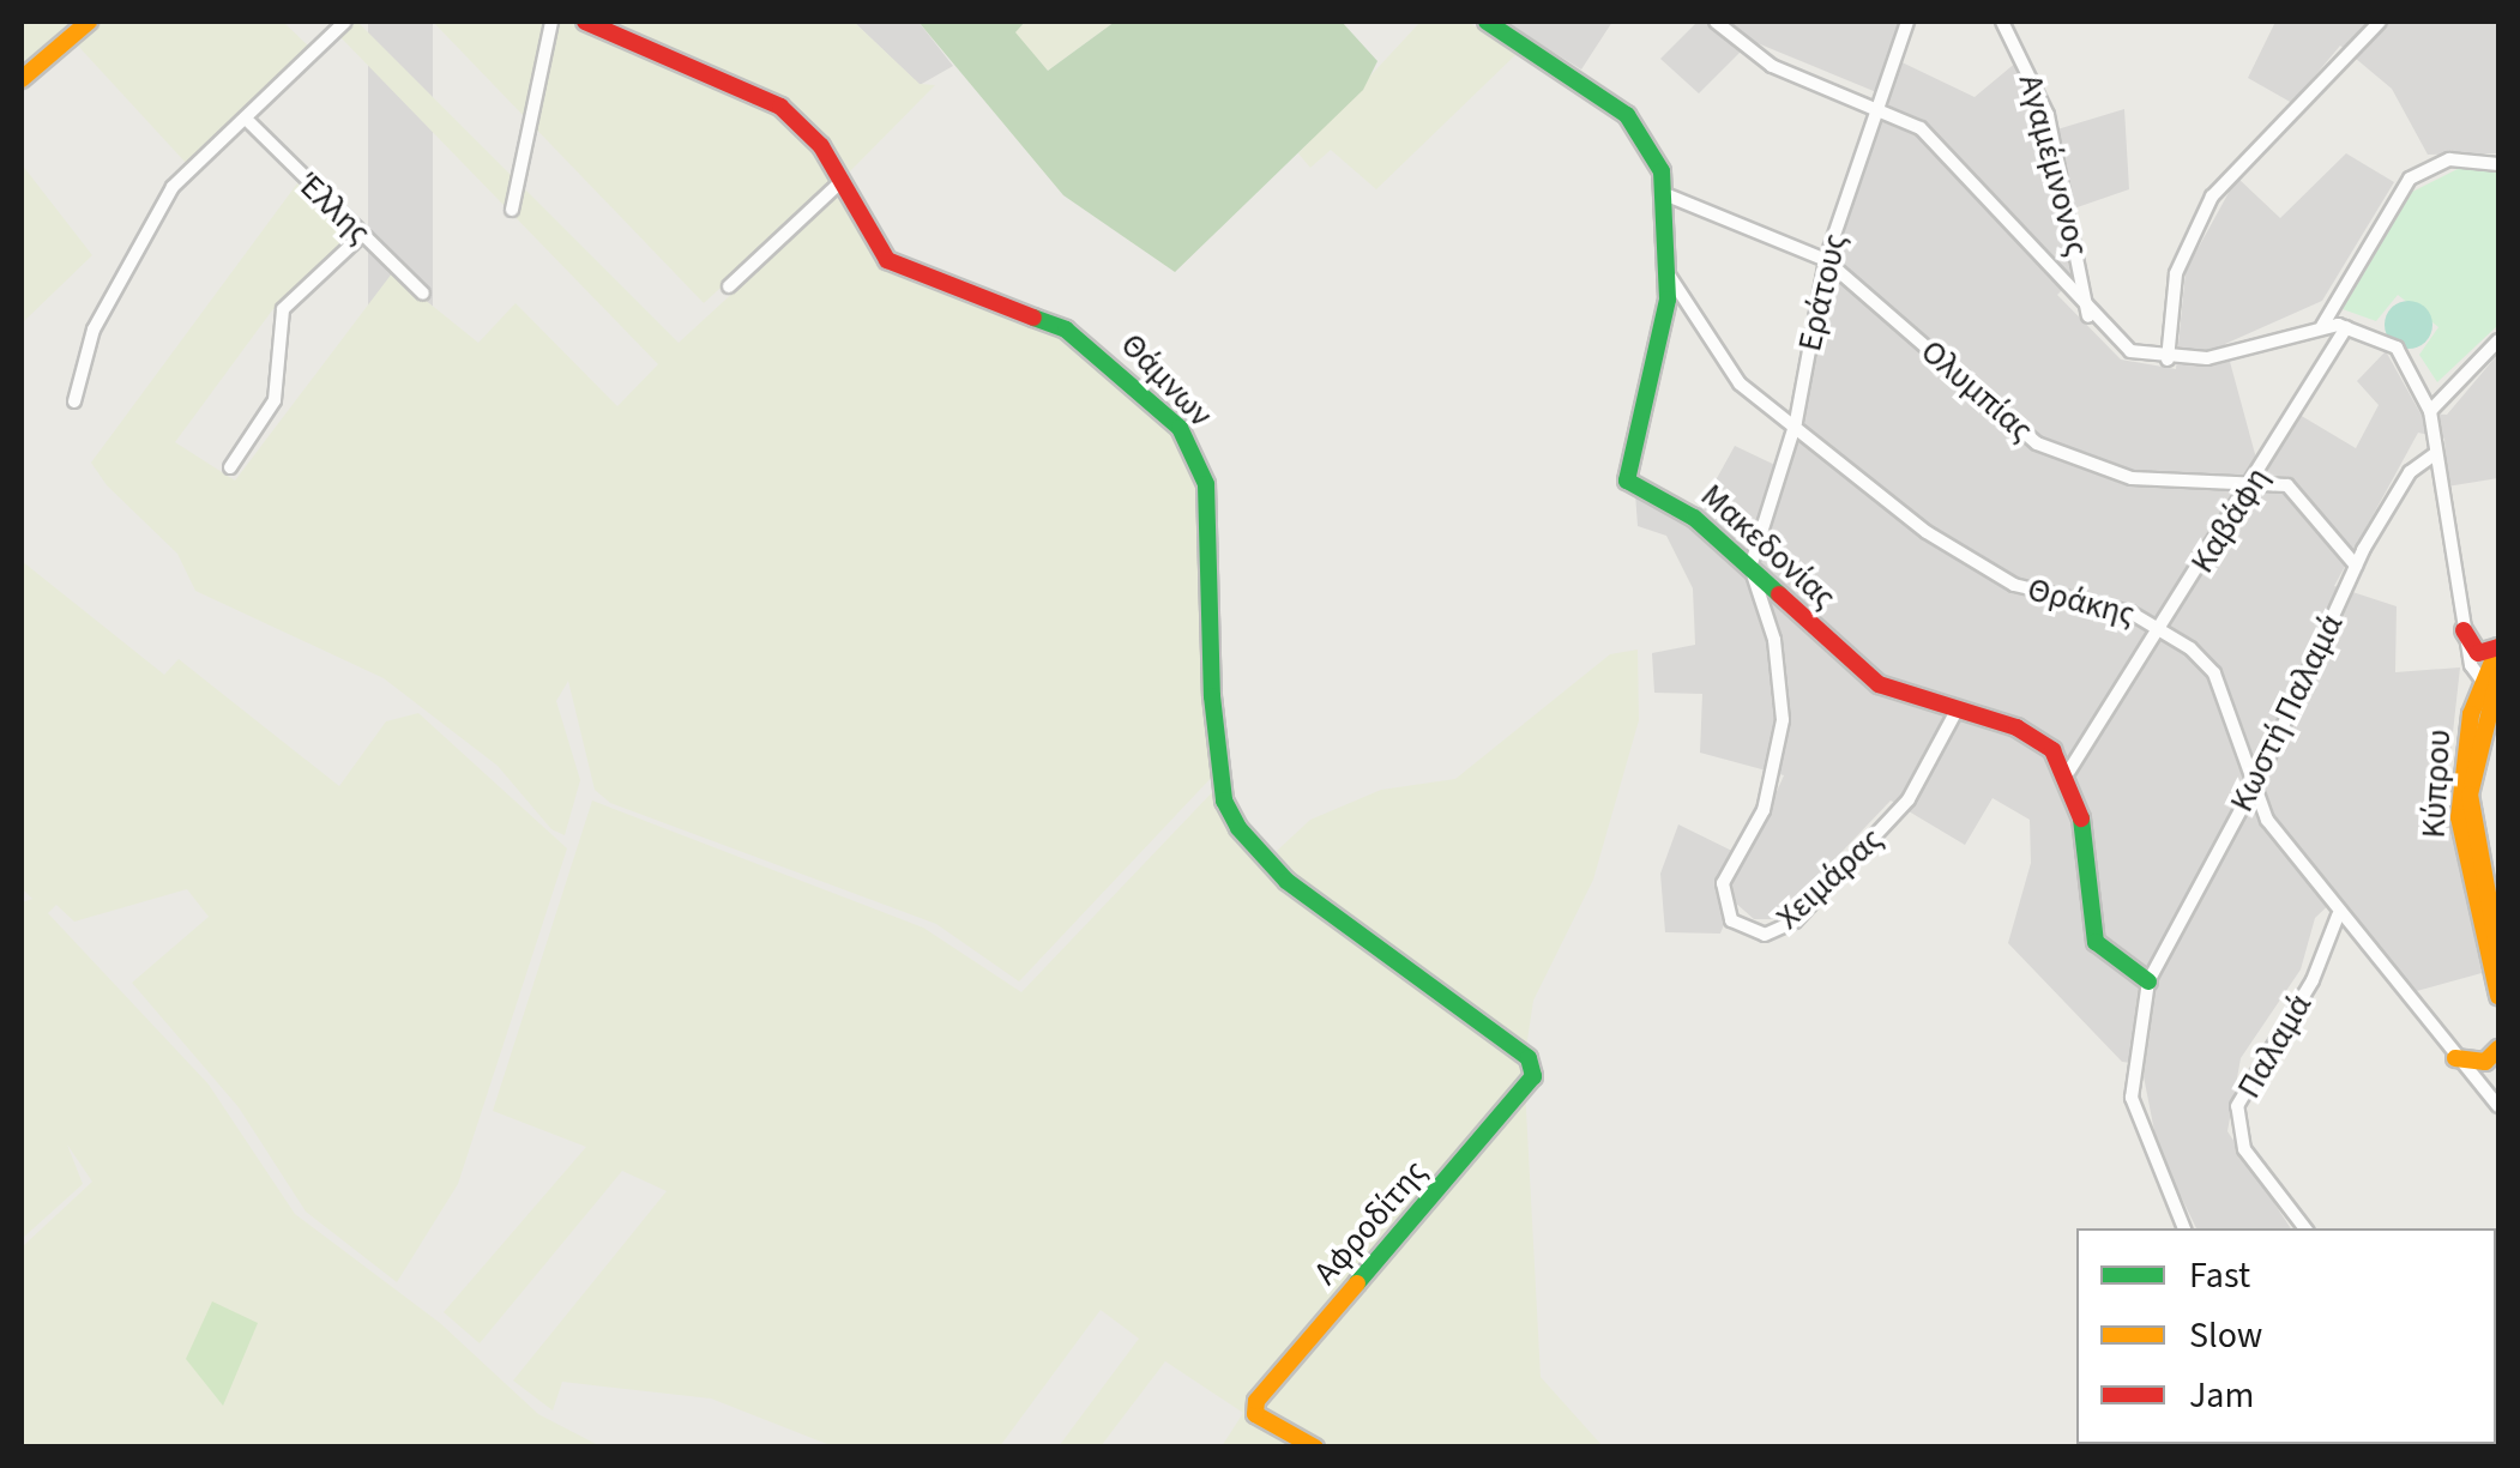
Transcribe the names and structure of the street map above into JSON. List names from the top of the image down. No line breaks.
{"streets":{"street":["Αγαμέμνονος","Έλλης","Εράτους","Θάμνων","Ολυμπίας","Καβάφη","Μακεδονίας","Θράκης","Κωστή Παλαμά","Κύπρου","Χειμάρας","Παλαμά","Αφροδίτης"]},"crossings":[["Εράτους","Ολυμπίας"],["Εράτους","Μακεδονίας"],["Εράτους","Θράκης"],["Εράτους","Χειμάρας"],["Θάμνων","Αφροδίτης"],["Ολυμπίας","Καβάφη"],["Ολυμπίας","Μακεδονίας"],["Ολυμπίας","Κωστή Παλαμά"],["Καβάφη","Μακεδονίας"],["Καβάφη","Θράκης"],["Μακεδονίας","Θράκης"],["Μακεδονίας","Χειμάρας"],["Θράκης","Κωστή Παλαμά"],["Θράκης","Παλαμά"]],"legend":["Fast","Slow","Jam"]}
